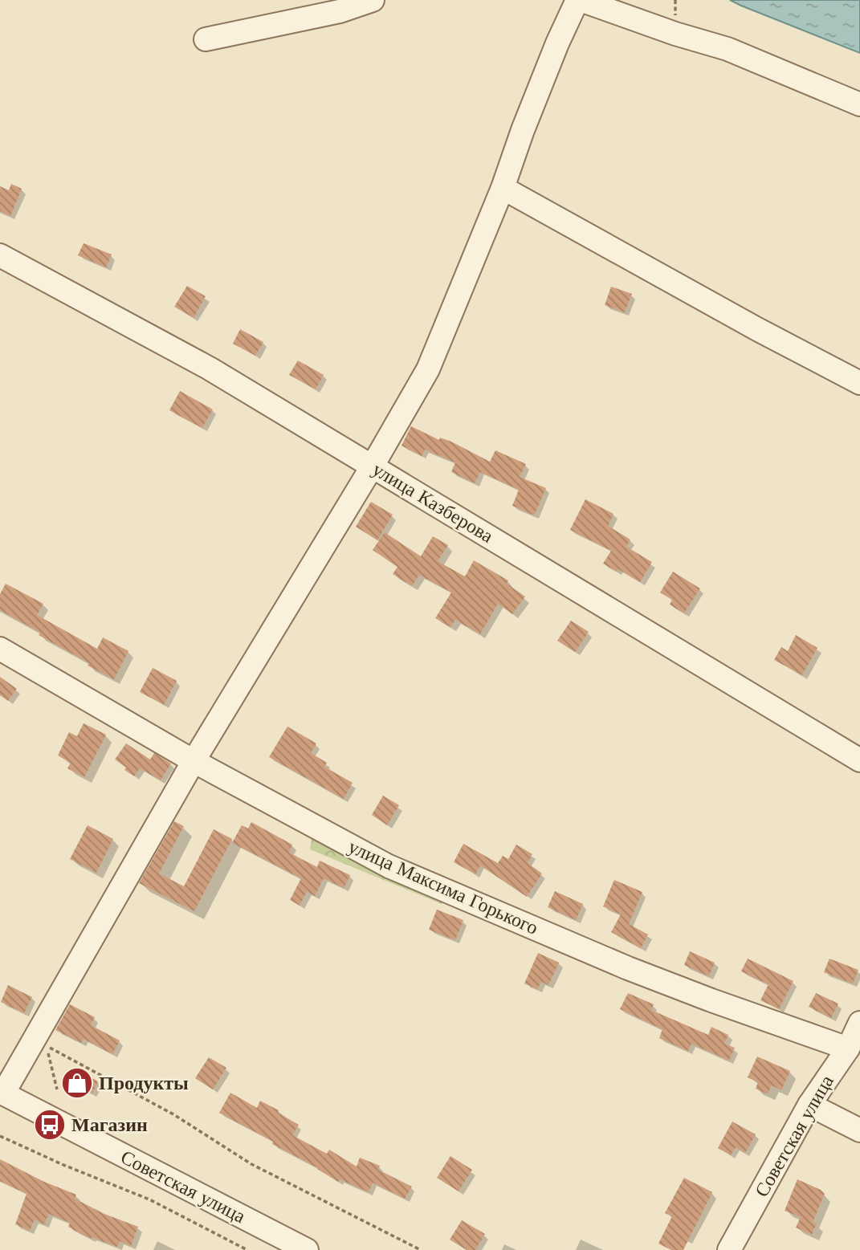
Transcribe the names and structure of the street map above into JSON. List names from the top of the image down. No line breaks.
{"streets":{"street":["улица Казберова","улица Максима Горького","Советская улица"]},"crossings":[["улица Максима Горького","Советская улица"]],"places":{"shop":["Продукты"],"bus stop":["Магазин"]}}
